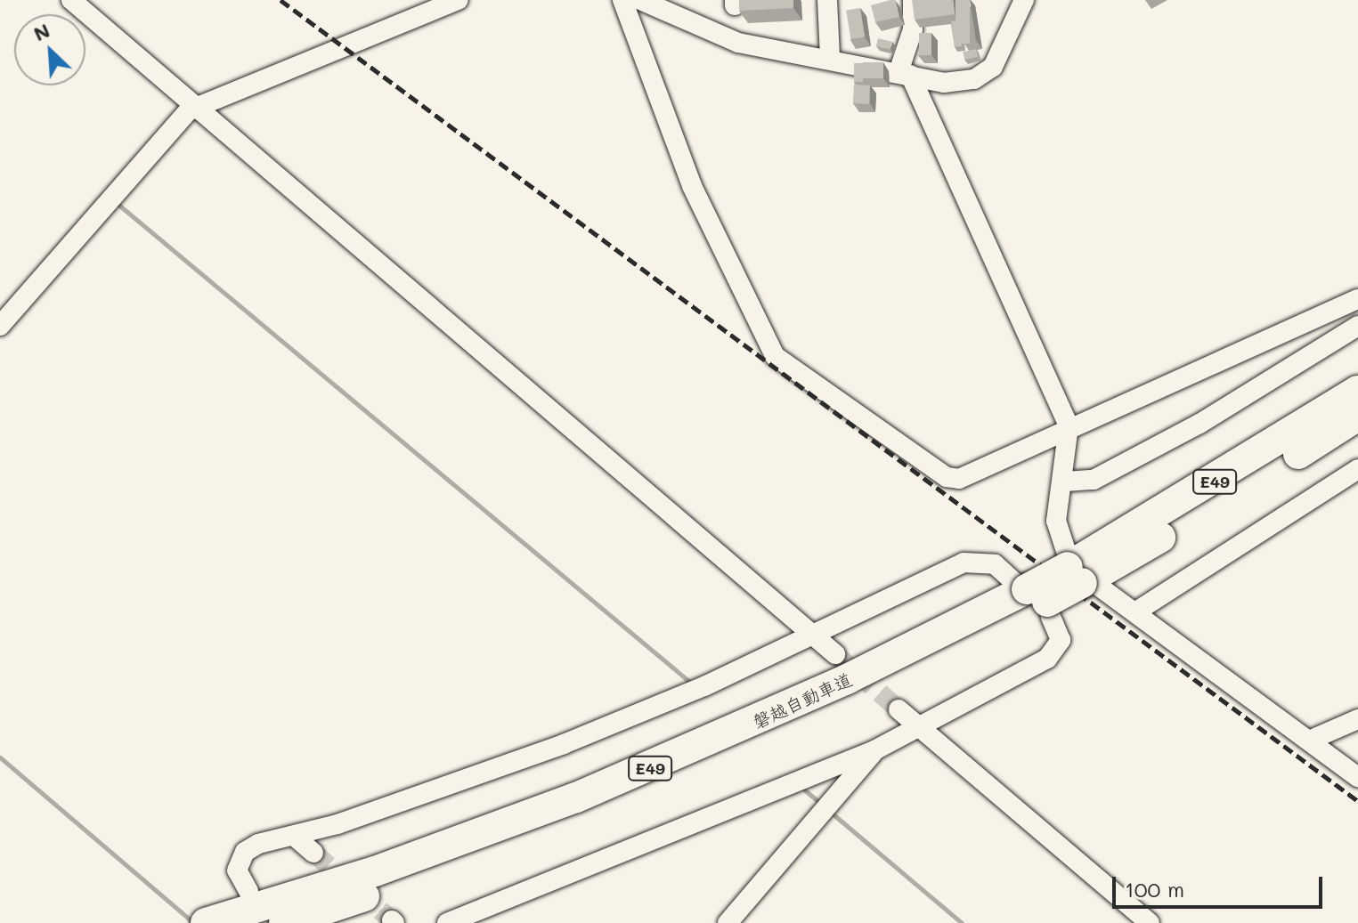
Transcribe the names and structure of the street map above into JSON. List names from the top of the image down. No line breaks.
{"streets":{"highway":["E49","磐越自動車道"]},"scale_bar":"100 m","north":"top left"}
